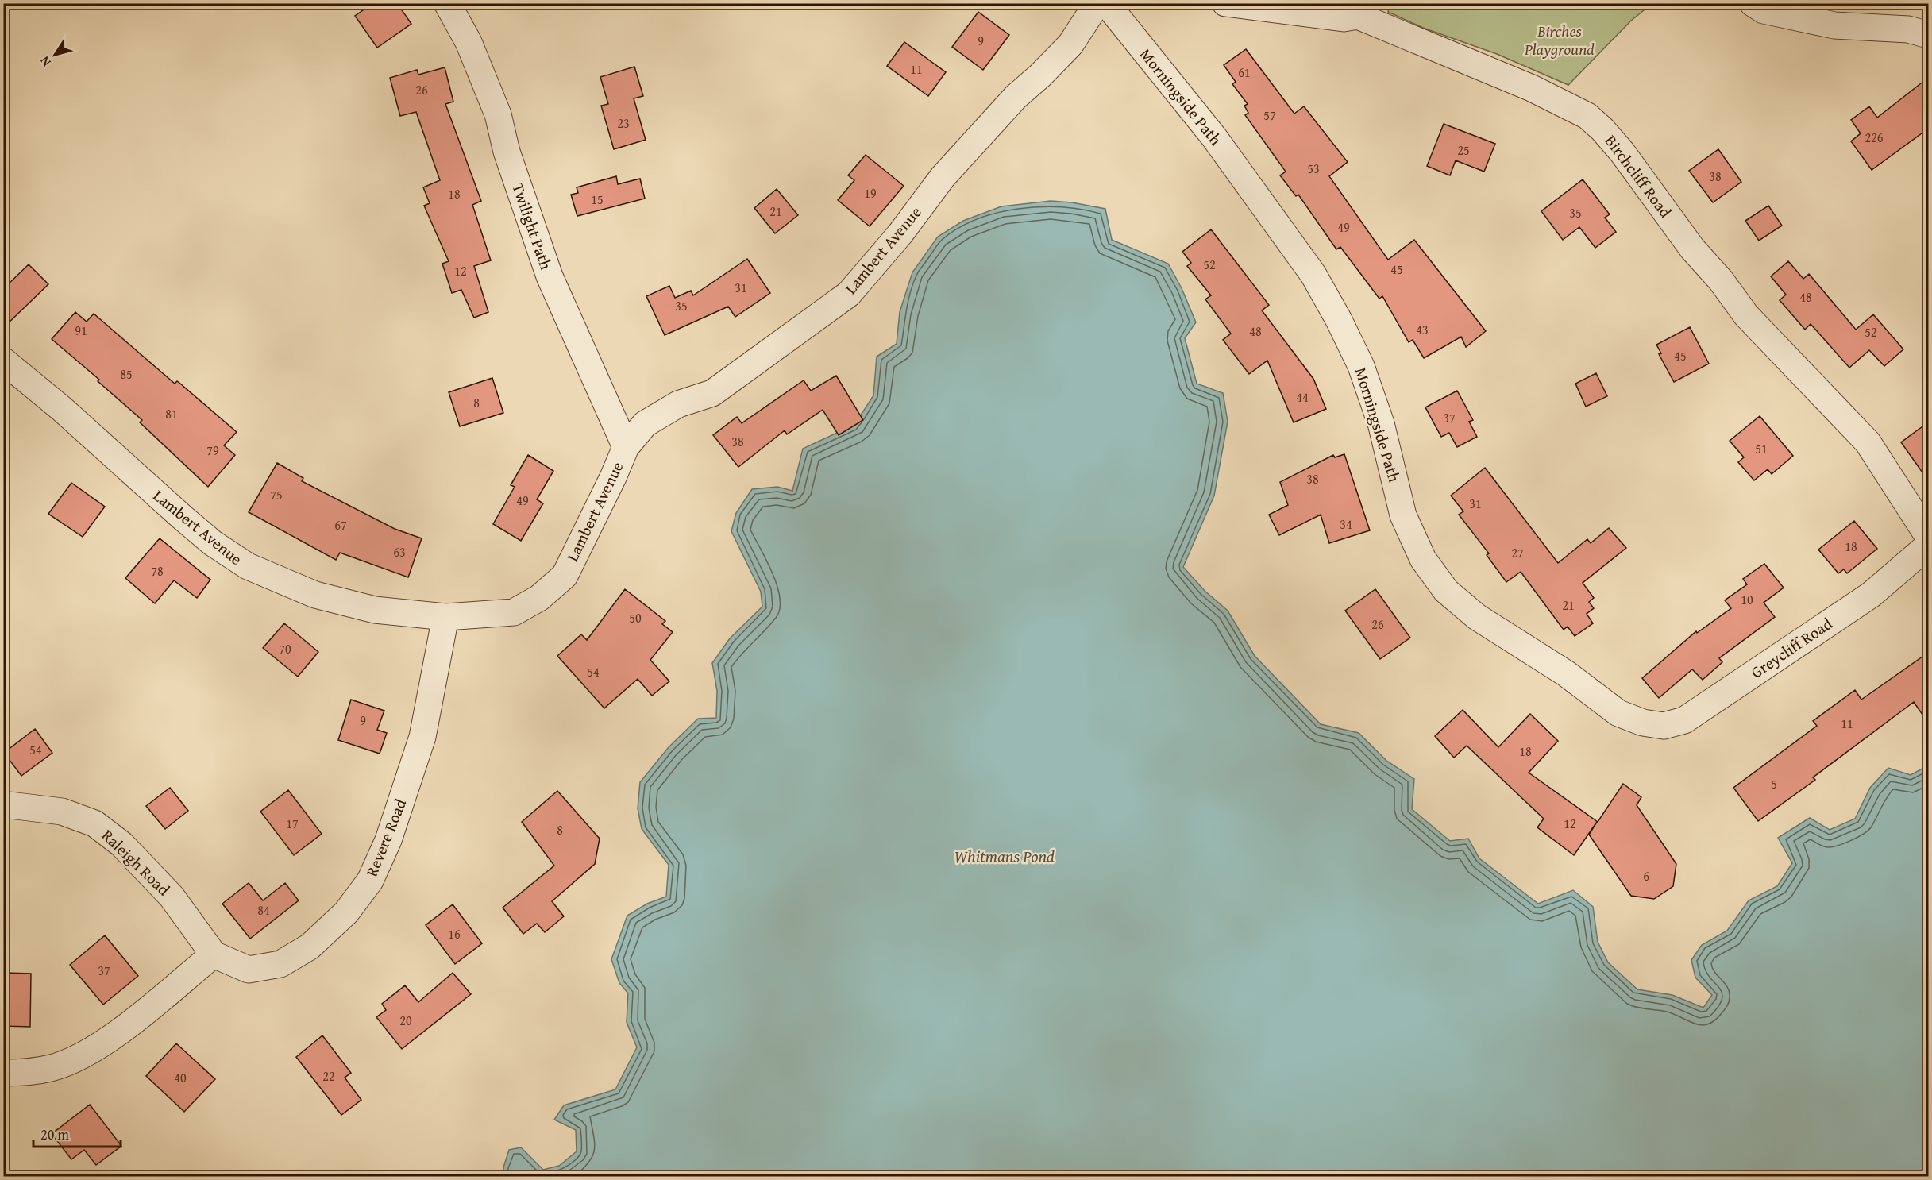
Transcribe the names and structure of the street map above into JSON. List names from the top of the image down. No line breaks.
{"streets":{"street":["Morningside Path","Birchcliff Road","Twilight Path","Lambert Avenue","Greycliff Road","Revere Road","Raleigh Road"]},"crossings":[["Morningside Path","Greycliff Road"],["Twilight Path","Lambert Avenue"],["Lambert Avenue","Revere Road"],["Revere Road","Raleigh Road"]],"water":["Whitmans Pond"],"parks":["Birches Playground"],"house_numbers":["9","11","61","26","57","23","226","25","53","38","19","18","15","21","35","49","52","45","12","31","48","35","43","91","48","52","45","85","44","8","81","37","38","51","79","38","75","49","31","34","67","18","63","27","78","10","21","50","26","70","54","9","11","54","18","5","17","12","8","6","84","16","37","20","22","40"],"scale_bar":"20 m","north":"bottom left"}
